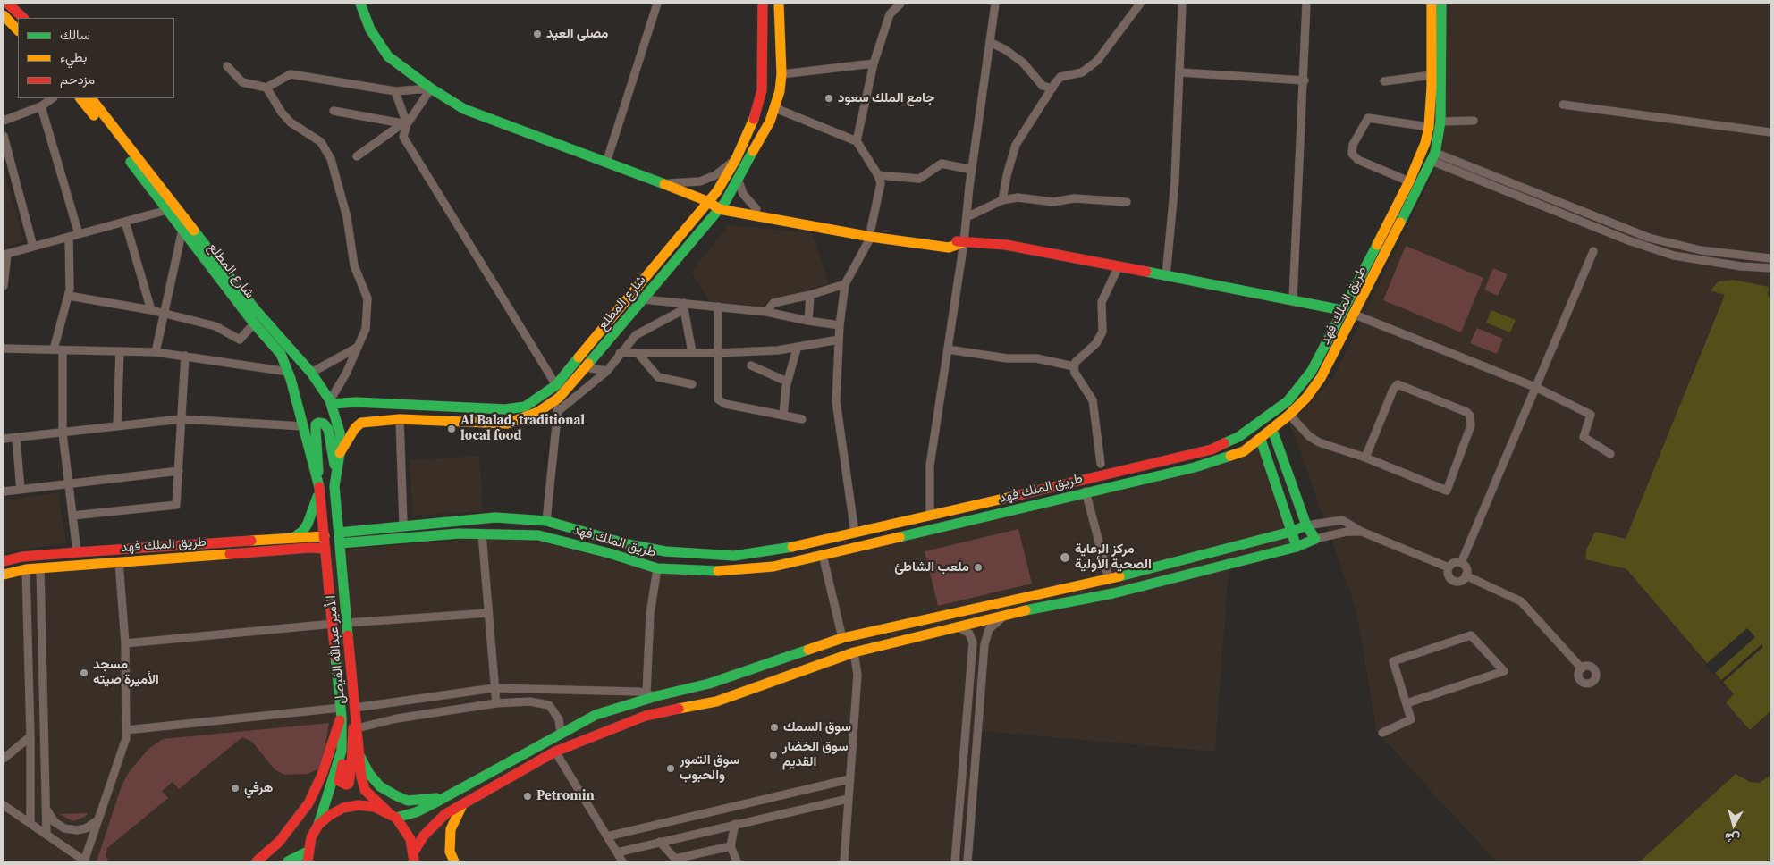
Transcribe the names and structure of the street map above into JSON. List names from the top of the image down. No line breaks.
{"streets":{"main road":["شارع المطلع","طريق الملك فهد","الأمير عبدالله الفيصل"]},"crossings":[["شارع المطلع","الأمير عبدالله الفيصل"],["طريق الملك فهد","الأمير عبدالله الفيصل"]],"places":["مصلى العيد","جامع الملك سعود","Al Balad, traditional local food","مركز الرعاية الصحية الأولية","ملعب الشاطئ","مسجد الأميرة صيته","سوق السمك","سوق الخضار القديم","سوق التمور والحبوب","هرفي","Petromin"],"legend":["سالك","بطيء","مزدحم"],"north":"bottom"}
